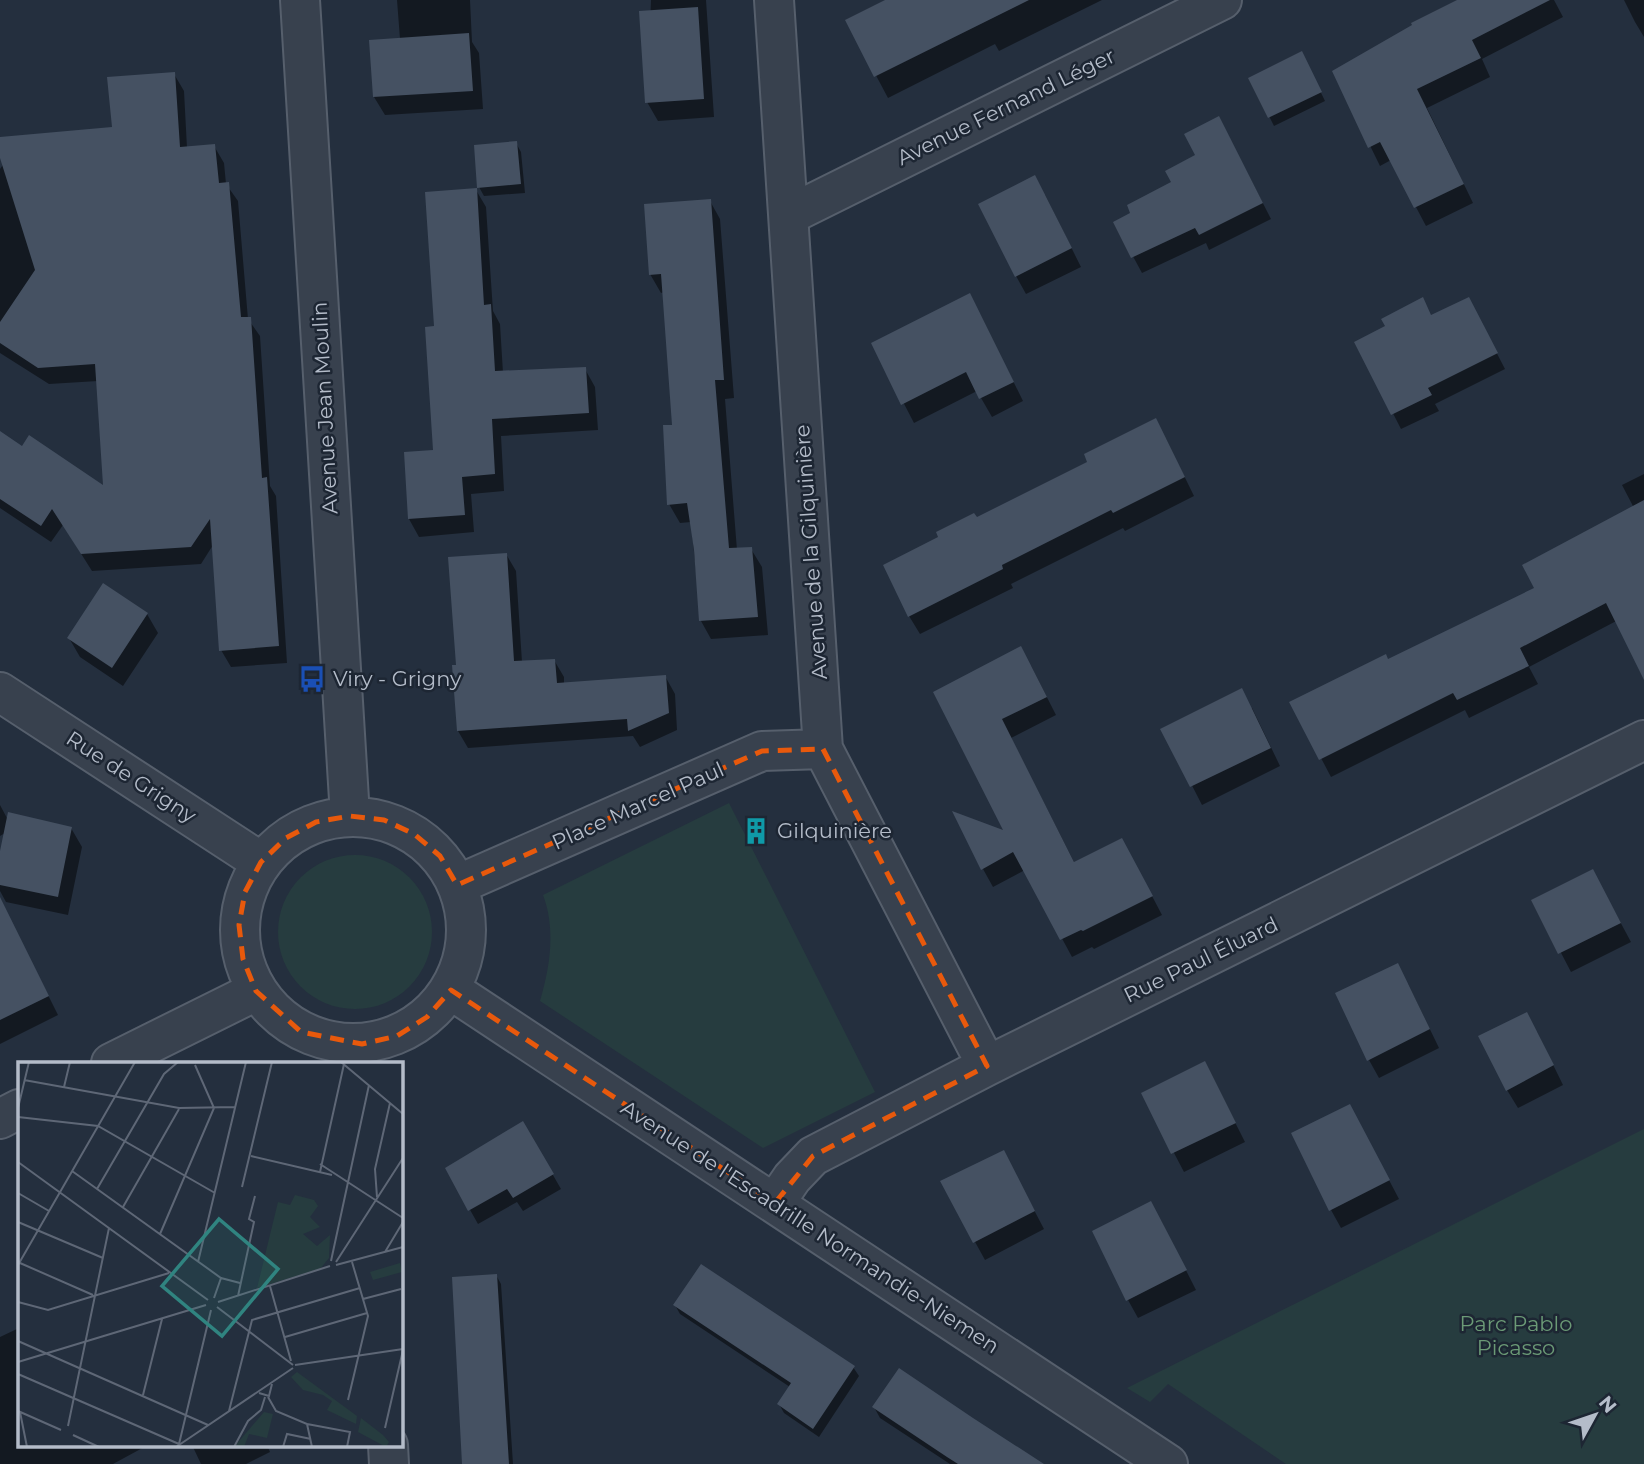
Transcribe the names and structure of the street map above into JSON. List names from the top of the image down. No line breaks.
{"streets":{"street":["Avenue Fernand Léger","Avenue Jean Moulin","Avenue de la Gilquinière","Rue de Grigny","Place Marcel Paul","Rue Paul Éluard","Avenue de l'Escadrille Normandie-Niemen"]},"crossings":[["Avenue Fernand Léger","Avenue de la Gilquinière"],["Avenue Jean Moulin","Rue de Grigny"],["Avenue Jean Moulin","Place Marcel Paul"],["Avenue Jean Moulin","Avenue de l'Escadrille Normandie-Niemen"],["Avenue de la Gilquinière","Place Marcel Paul"],["Avenue de la Gilquinière","Rue Paul Éluard"],["Rue de Grigny","Place Marcel Paul"],["Rue de Grigny","Avenue de l'Escadrille Normandie-Niemen"],["Place Marcel Paul","Avenue de l'Escadrille Normandie-Niemen"],["Rue Paul Éluard","Avenue de l'Escadrille Normandie-Niemen"]],"parks":["Parc Pablo Picasso"],"places":{"bus stop":["Viry - Grigny"],"building":["Gilquinière"]},"north":"top right"}
